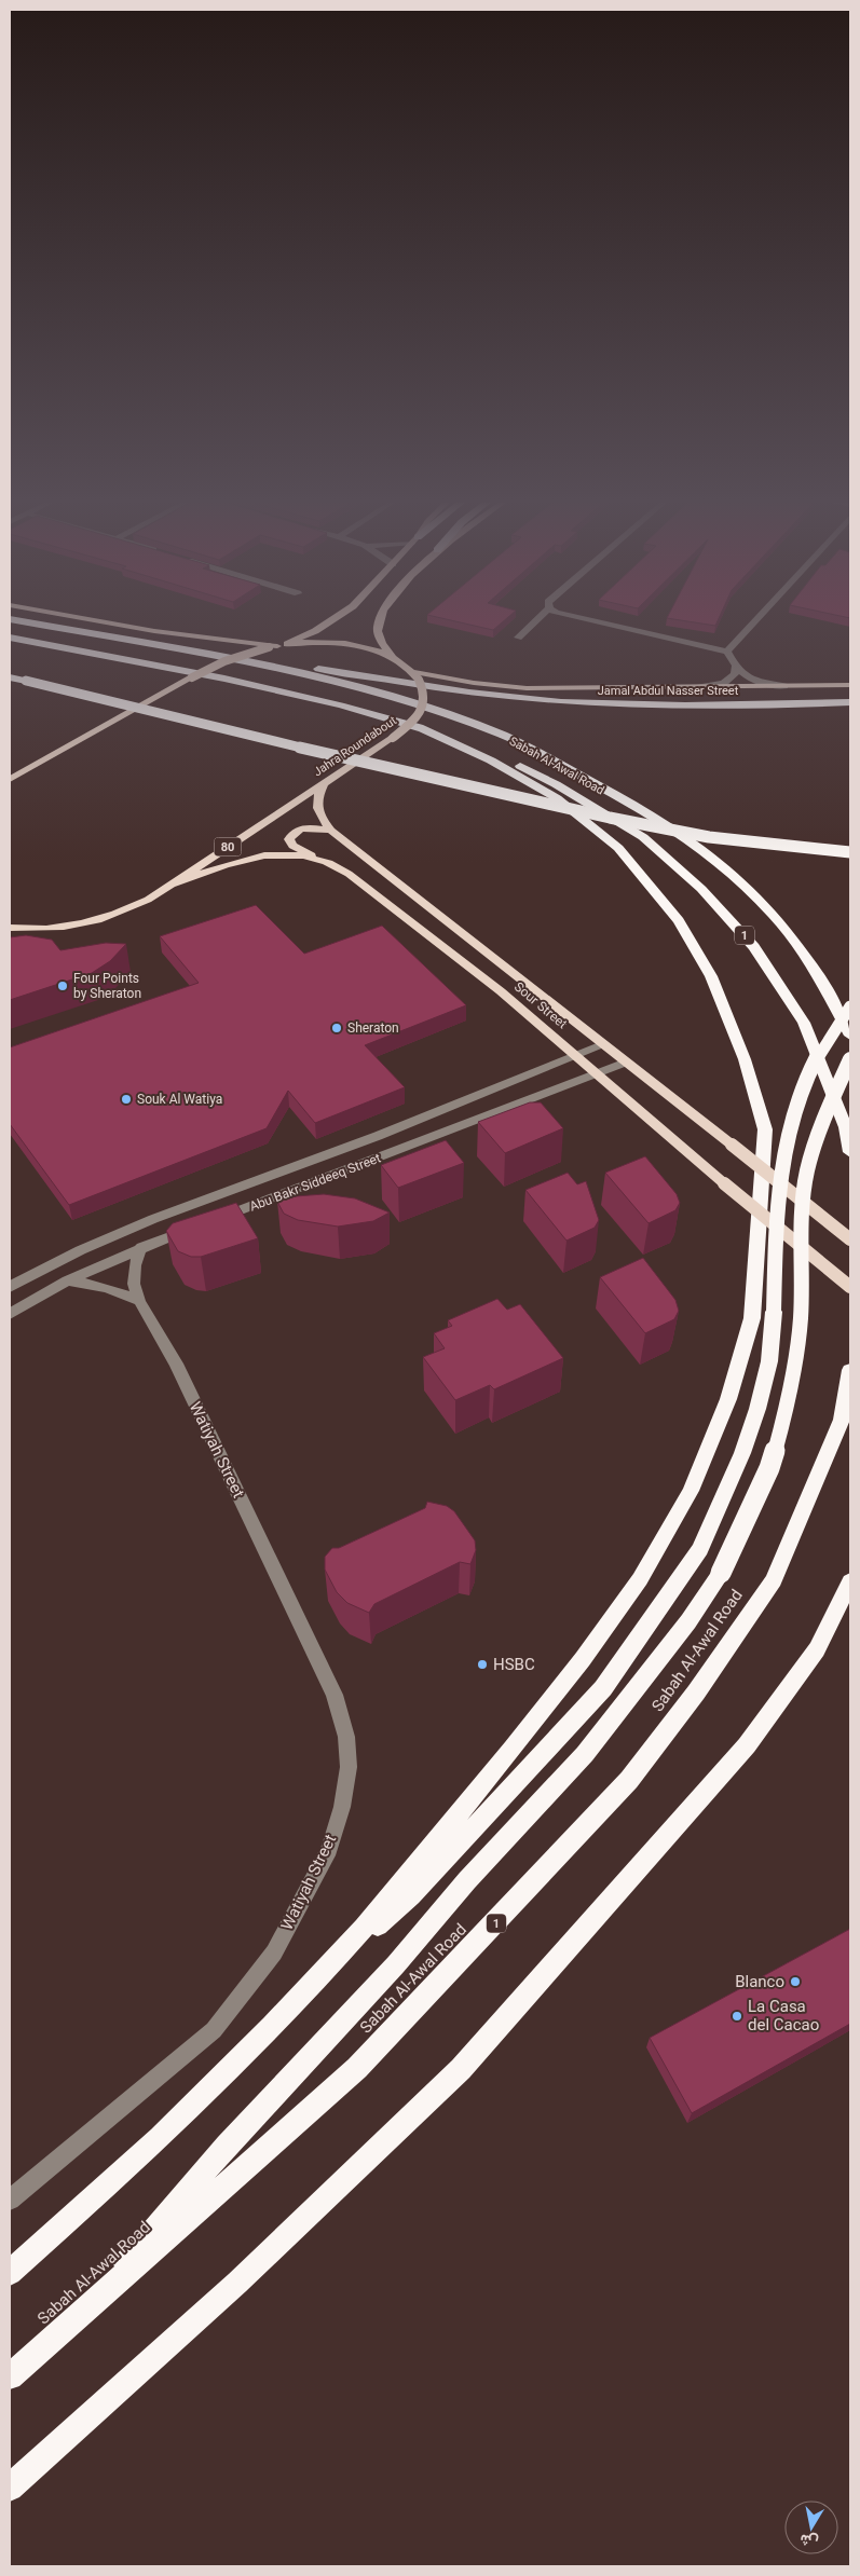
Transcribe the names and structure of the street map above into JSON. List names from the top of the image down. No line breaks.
{"streets":{"highway":["Jamal Abdul Nasser Street","Sabah Al-Awal Road","1"],"main road":["Jahra Roundabout","80","Sour Street"],"street":["Abu Bakr Siddeeq Street","Watiyah Street"]},"crossings":[["Jamal Abdul Nasser Street","Jahra Roundabout"],["Jamal Abdul Nasser Street","Sabah Al-Awal Road"],["Jahra Roundabout","Sour Street"],["Sour Street","Abu Bakr Siddeeq Street"],["Abu Bakr Siddeeq Street","Watiyah Street"]],"places":["Four Points by Sheraton","Sheraton","Souk Al Watiya","HSBC","Blanco","La Casa del Cacao"],"north":"bottom"}
